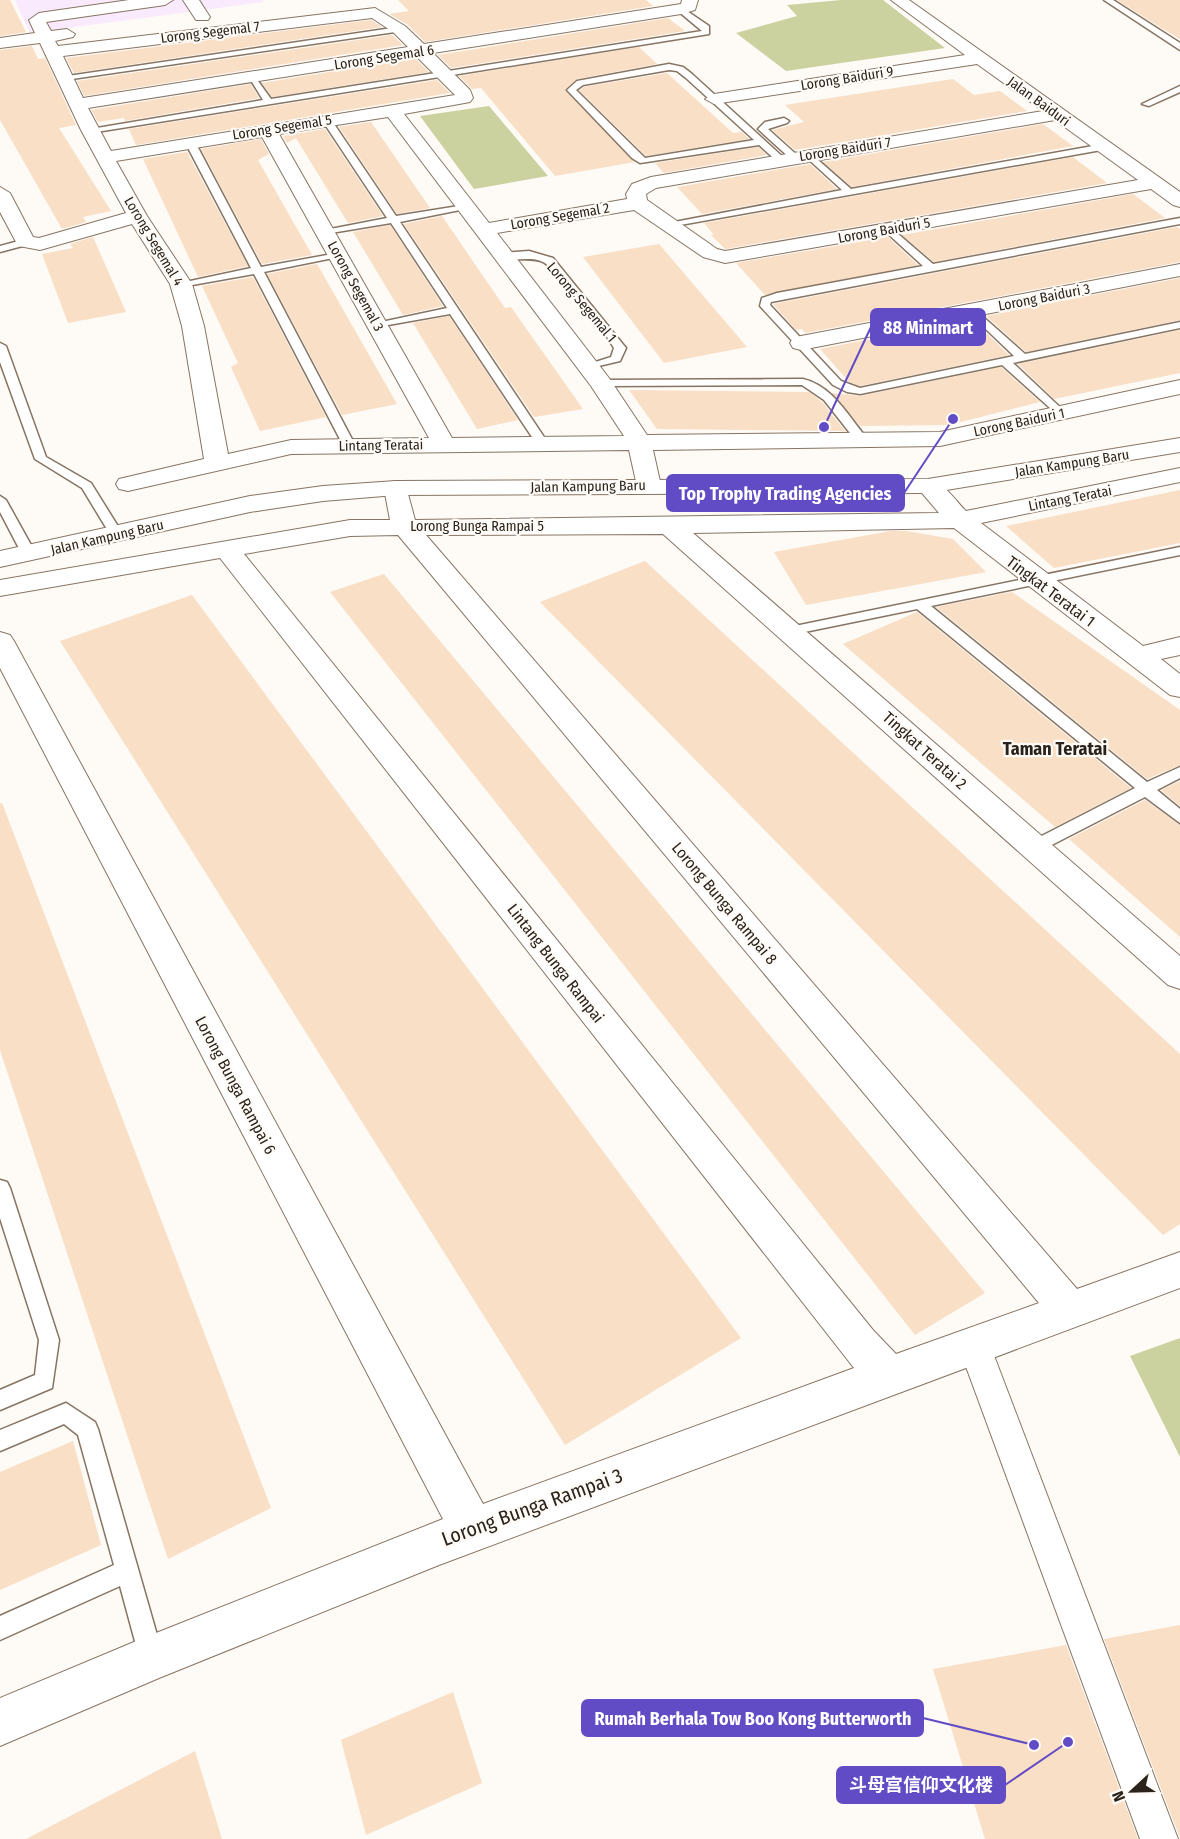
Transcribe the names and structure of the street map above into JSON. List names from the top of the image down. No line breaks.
{"streets":{"street":["Lorong Segemal 7","Lorong Segemal 6","Lorong Baiduri 9","Jalan Baiduri","Lorong Segemal 5","Lorong Baiduri 7","Lorong Segemal 2","Lorong Baiduri 5","Lorong Segemal 4","Lorong Segemal 3","Lorong Baiduri 3","Lorong Segemal 1","Lorong Baiduri 1","Lintang Teratai","Jalan Kampung Baru","Lorong Bunga Rampai 5","Tingkat Teratai 1","Tingkat Teratai 2","Lorong Bunga Rampai 8","Lintang Bunga Rampai","Lorong Bunga Rampai 6","Lorong Bunga Rampai 3"]},"crossings":[["Lorong Segemal 7","Lorong Segemal 4"],["Lorong Segemal 6","Lorong Segemal 4"],["Lorong Baiduri 9","Jalan Baiduri"],["Jalan Baiduri","Lorong Baiduri 7"],["Jalan Baiduri","Lorong Baiduri 5"],["Lorong Segemal 5","Lorong Segemal 4"],["Lorong Segemal 5","Lorong Segemal 3"],["Lorong Segemal 5","Lorong Segemal 1"],["Lorong Baiduri 7","Lorong Segemal 2"],["Lorong Baiduri 7","Lorong Baiduri 5"],["Lorong Segemal 2","Lorong Baiduri 5"],["Lorong Segemal 2","Lorong Segemal 1"],["Lorong Segemal 4","Lintang Teratai"],["Lorong Segemal 3","Lintang Teratai"],["Lorong Segemal 1","Lorong Baiduri 1"],["Lorong Segemal 1","Lintang Teratai"],["Lorong Segemal 1","Jalan Kampung Baru"],["Lorong Baiduri 1","Lintang Teratai"],["Lintang Teratai","Lorong Bunga Rampai 5"],["Lintang Teratai","Tingkat Teratai 1"],["Jalan Kampung Baru","Tingkat Teratai 1"],["Jalan Kampung Baru","Lorong Bunga Rampai 8"],["Lorong Bunga Rampai 5","Tingkat Teratai 1"],["Lorong Bunga Rampai 5","Tingkat Teratai 2"],["Lorong Bunga Rampai 5","Lorong Bunga Rampai 8"],["Lorong Bunga Rampai 5","Lintang Bunga Rampai"],["Lorong Bunga Rampai 8","Lorong Bunga Rampai 3"],["Lintang Bunga Rampai","Lorong Bunga Rampai 3"],["Lorong Bunga Rampai 6","Lorong Bunga Rampai 3"]],"districts":["Taman Teratai"],"places":["Top Trophy Trading Agencies","88 Minimart","斗母宫信仰文化楼","Rumah Berhala Tow Boo Kong Butterworth"],"north":"left"}
